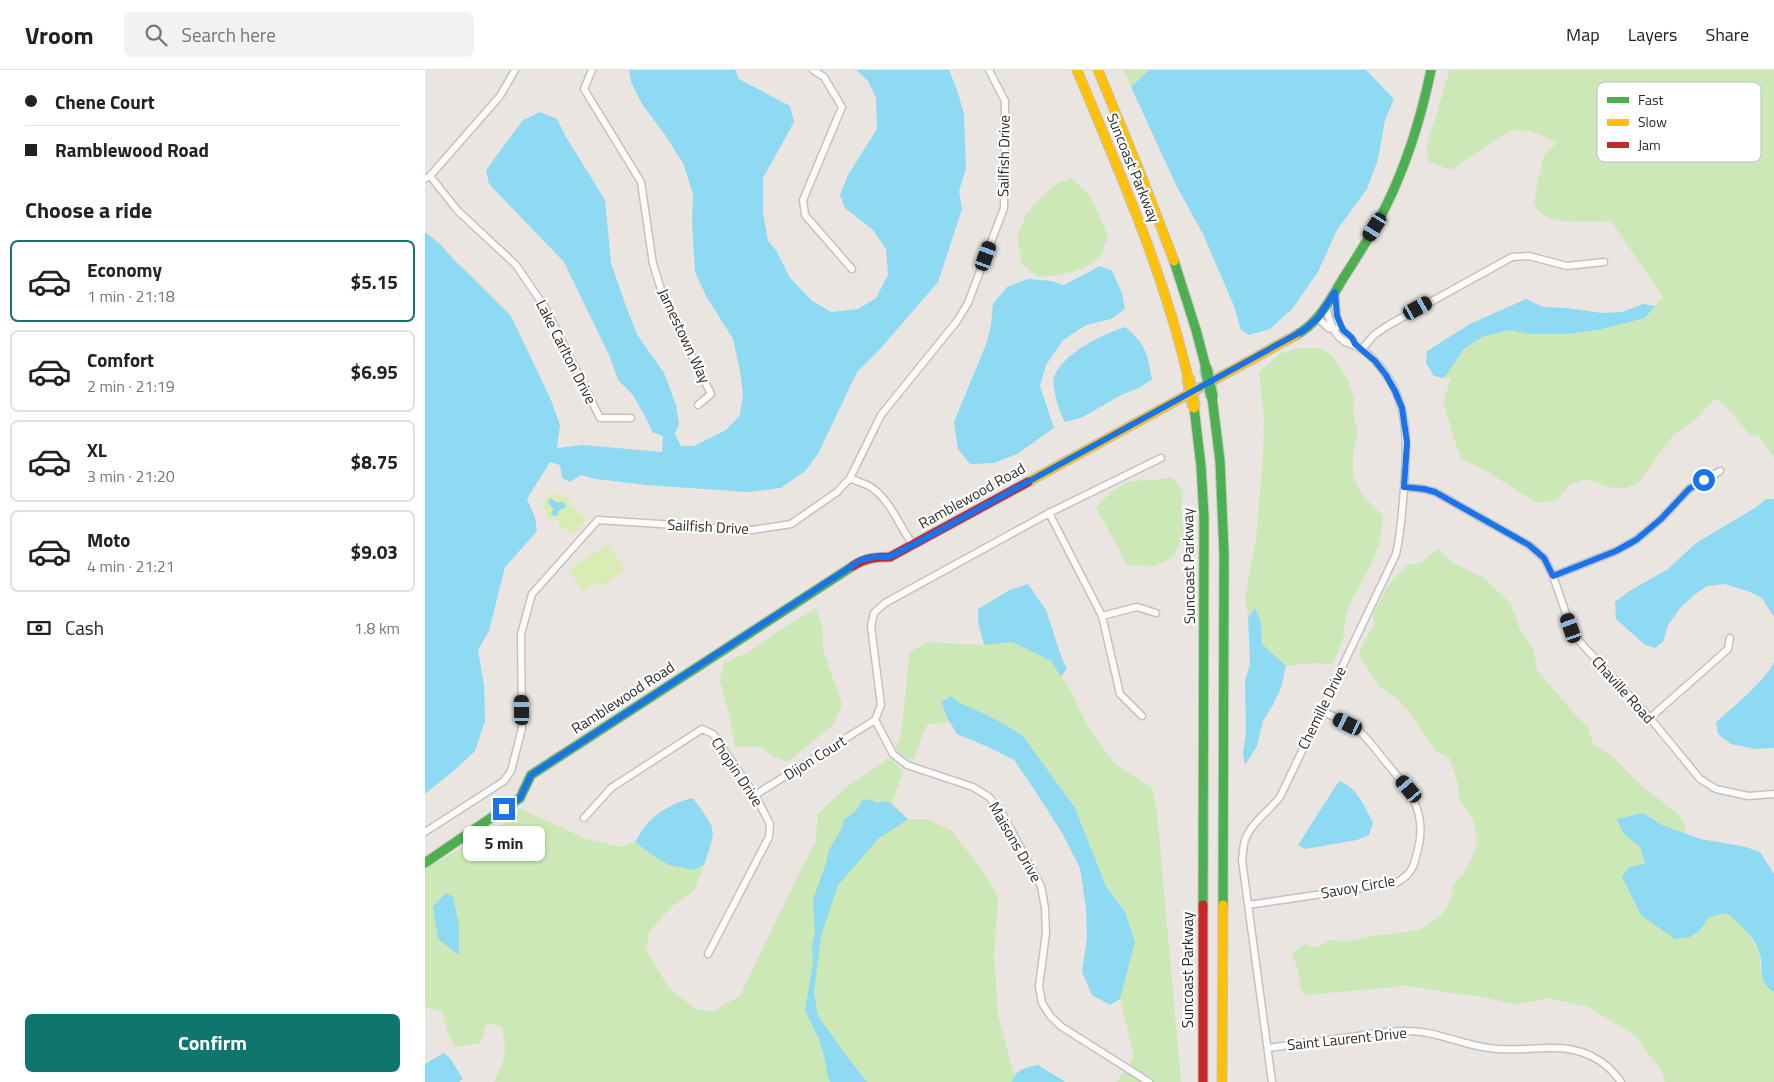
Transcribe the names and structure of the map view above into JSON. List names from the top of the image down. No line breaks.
{"streets":{"main road":["Suncoast Parkway","Ramblewood Road"],"street":["Sailfish Drive","Jamestown Way","Lake Carlton Drive","Chaville Road","Chemille Drive","Dijon Court","Chopin Drive","Maisons Drive","Savoy Circle","Saint Laurent Drive"]},"crossings":[["Ramblewood Road","Chemille Drive"],["Chaville Road","Chemille Drive"],["Chemille Drive","Savoy Circle"],["Chemille Drive","Saint Laurent Drive"],["Dijon Court","Chopin Drive"],["Dijon Court","Maisons Drive"]],"legend":["Fast","Slow","Jam"],"page":{"header":"Vroom","search":"Search here","nav":["Map","Layers","Share"],"banner":["Chene Court","Ramblewood Road"],"heading":"Choose a ride","list":[{"name":"Economy","note":"1 min · 21:18","value":"$5.15"},{"name":"Comfort","note":"2 min · 21:19","value":"$6.95"},{"name":"XL","note":"3 min · 21:20","value":"$8.75"},{"name":"Moto","note":"4 min · 21:21","value":"$9.03"}],"pay":["Cash","1.8 km"],"bubble":"5 min","buttons":"Confirm"}}
